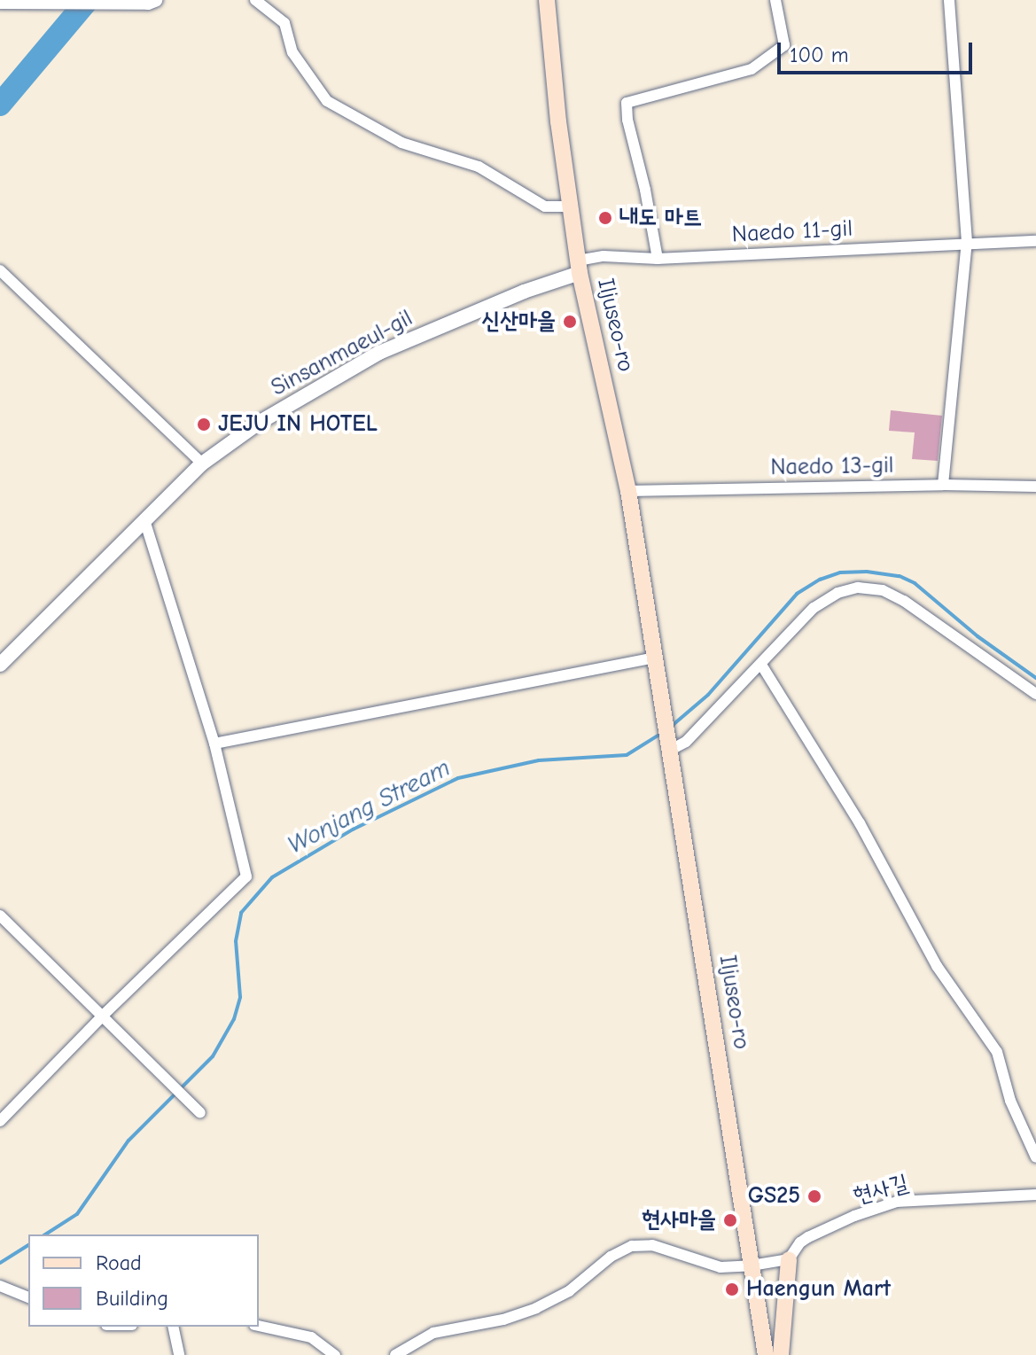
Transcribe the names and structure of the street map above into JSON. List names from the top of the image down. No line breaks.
{"streets":{"main road":["Iljuseo-ro"],"street":["Naedo 11-gil","Sinsanmaeul-gil","Naedo 13-gil","현사길"]},"crossings":[["Naedo 11-gil","Iljuseo-ro"],["Naedo 11-gil","Sinsanmaeul-gil"],["Iljuseo-ro","Sinsanmaeul-gil"],["Iljuseo-ro","Naedo 13-gil"]],"water":["Wonjang Stream"],"places":["내도 마트","신산마을","JEJU IN HOTEL","GS25","현사마을","Haengun Mart"],"legend":["Road","Building"],"scale_bar":"100 m"}
